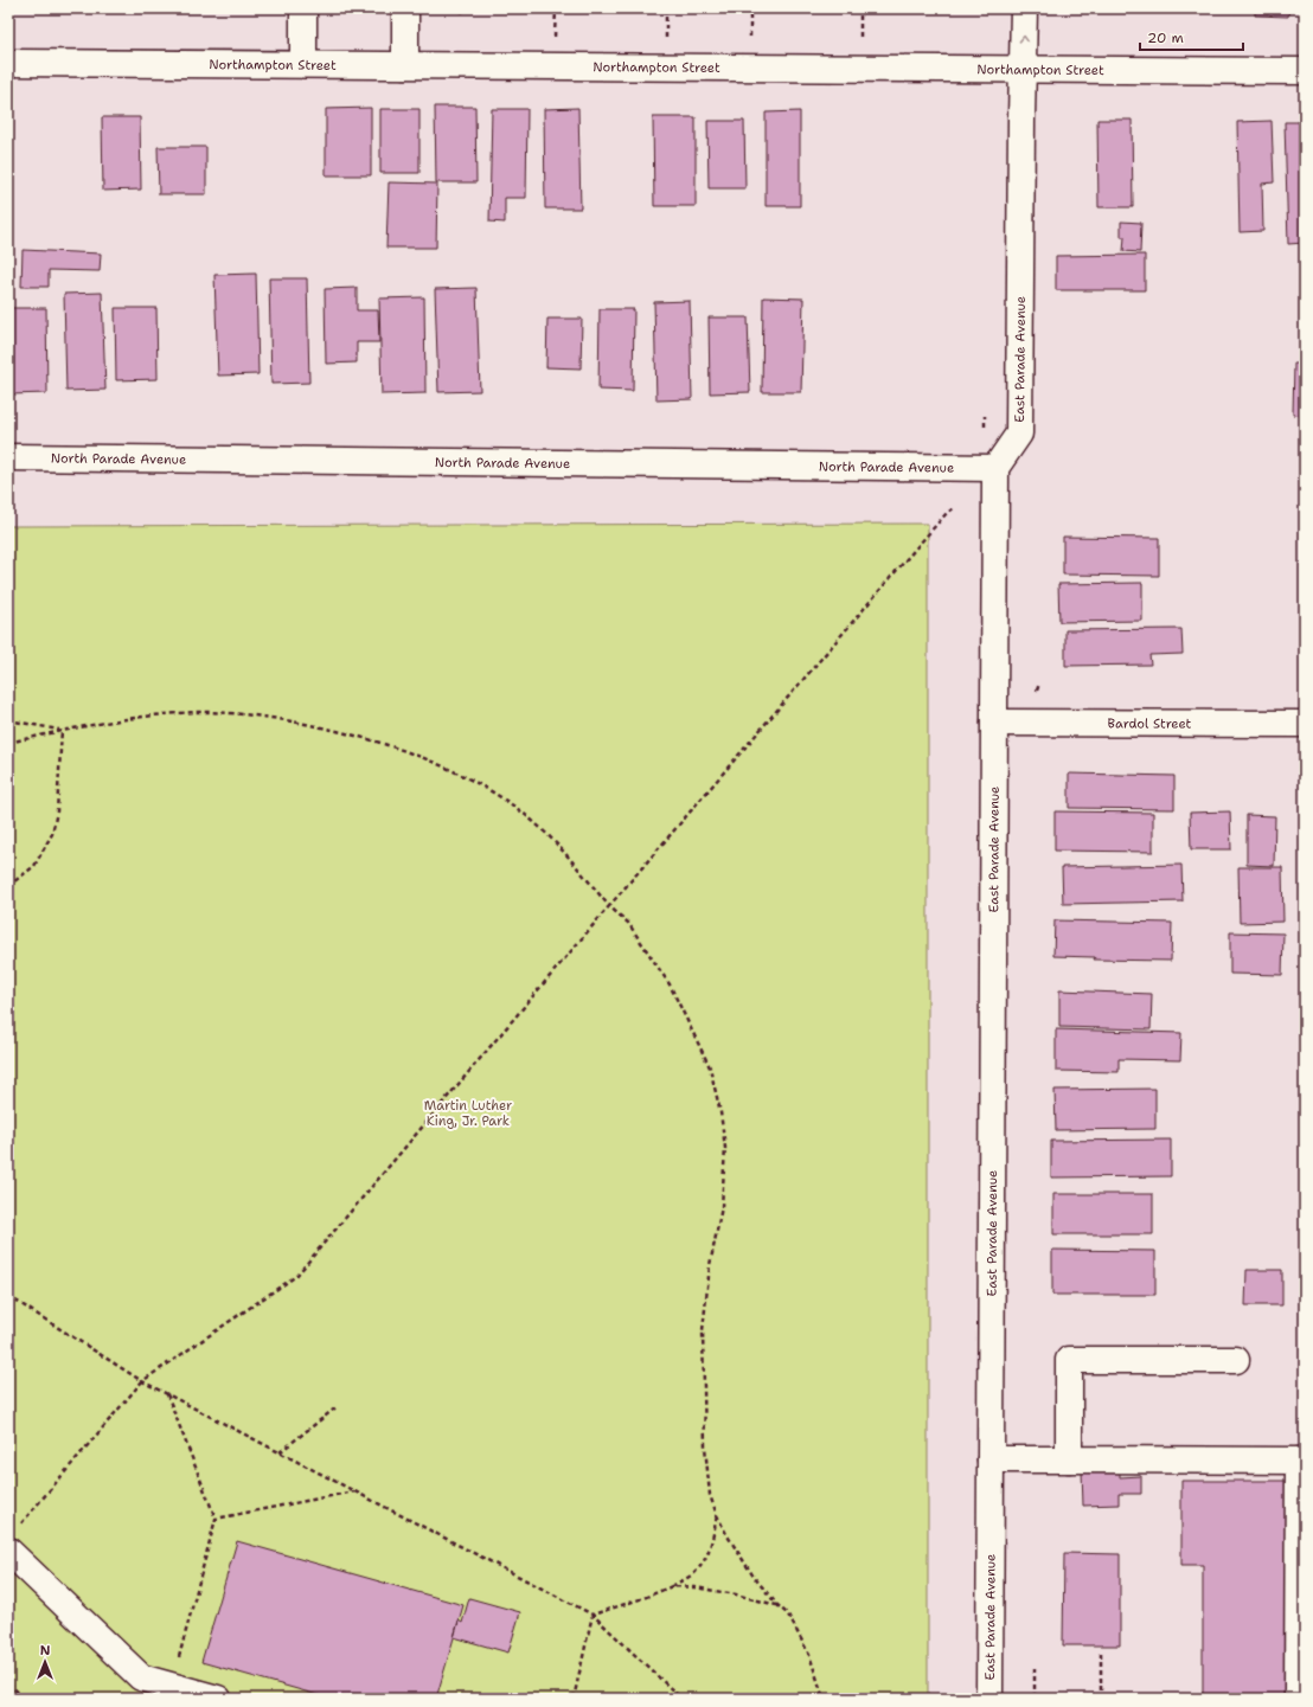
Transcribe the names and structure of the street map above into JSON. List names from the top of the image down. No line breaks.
{"streets":{"street":["Northampton Street","East Parade Avenue","North Parade Avenue","Bardol Street"]},"crossings":[["Northampton Street","East Parade Avenue"],["East Parade Avenue","North Parade Avenue"],["East Parade Avenue","Bardol Street"]],"parks":["Martin Luther King, Jr. Park"],"scale_bar":"20 m","north":"top"}
